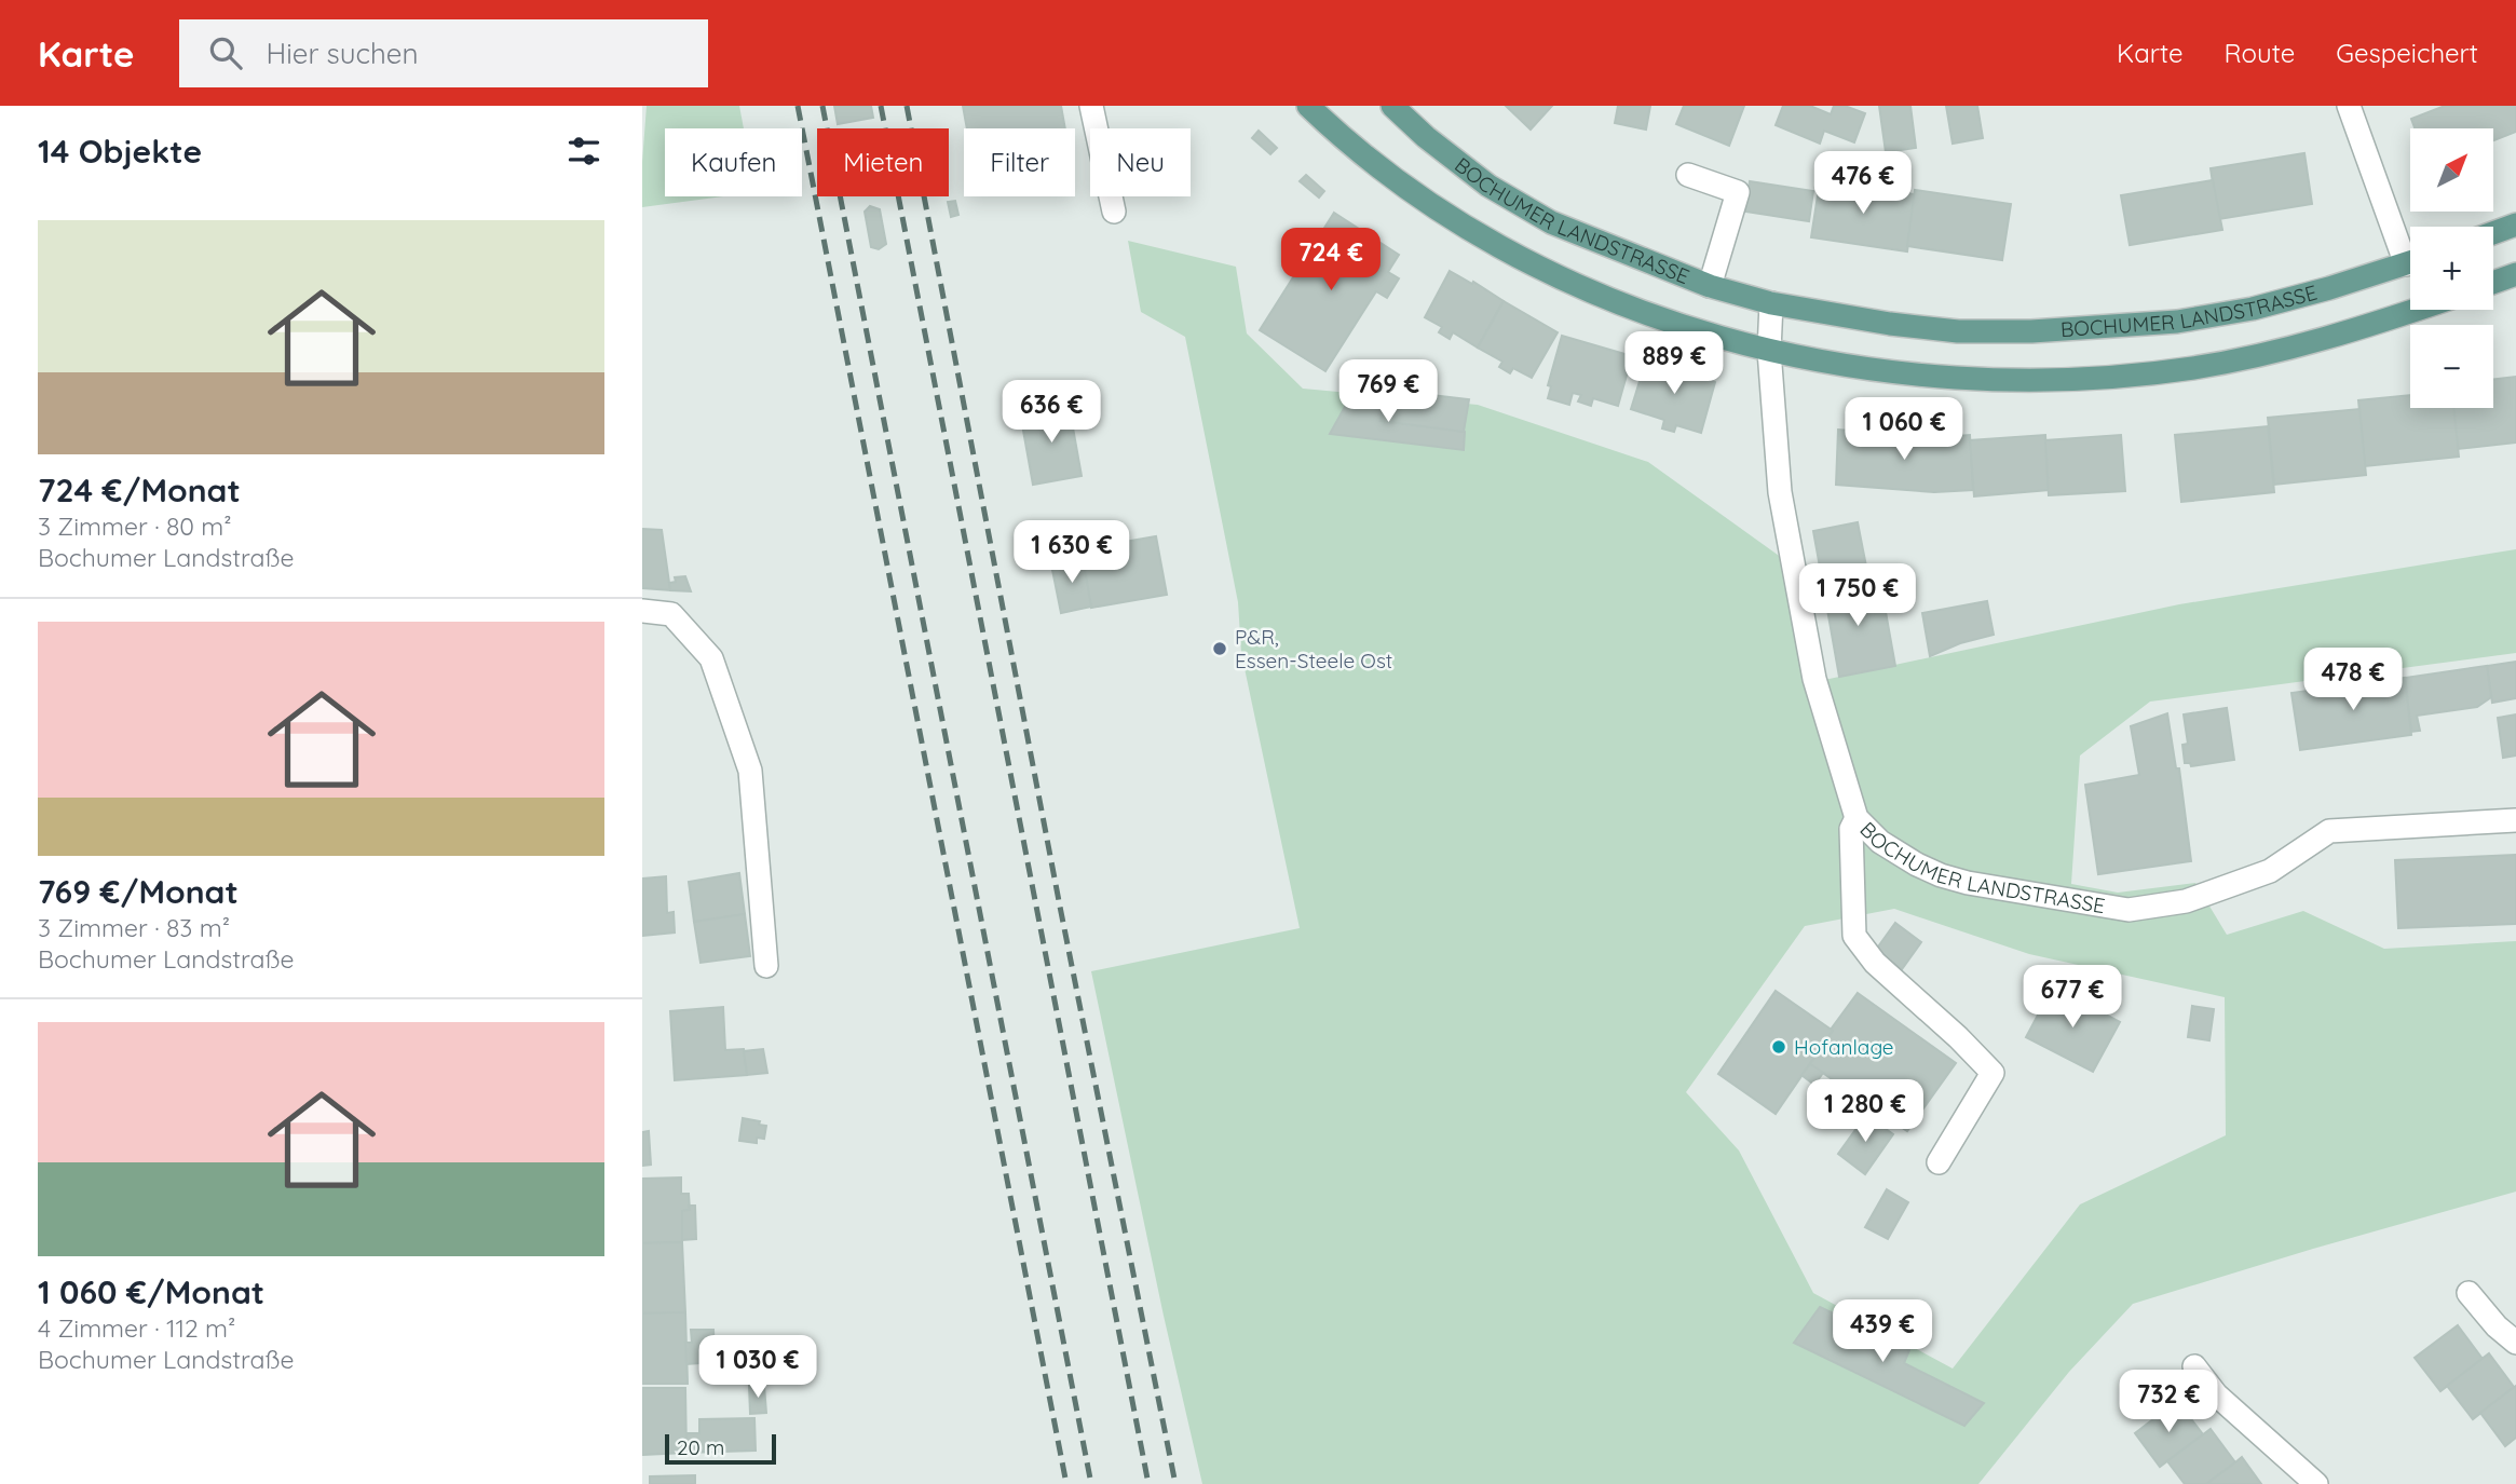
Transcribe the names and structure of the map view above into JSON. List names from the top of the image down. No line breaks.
{"streets":{"main road":["BOCHUMER LANDSTRASSE"]},"places":["P&R, Essen-Steele Ost","Hofanlage"],"scale_bar":"20 m","north":"top right","page":{"header":"Karte","search":"Hier suchen","nav":["Karte","Route","Gespeichert"],"heading":"14 Objekte","map_buttons":["+","−"],"chip":["Kaufen","Mieten","Filter","Neu"],"price":["476 €","724 €","889 €","769 €","636 €","1 060 €","1 630 €","1 750 €","478 €","677 €","1 280 €","439 €","1 030 €","732 €"],"list":[{"name":"724 €/Monat","note":"3 Zimmer · 80 m² · Bochumer Landstraße"},{"name":"769 €/Monat","note":"3 Zimmer · 83 m² · Bochumer Landstraße"},{"name":"1 060 €/Monat","note":"4 Zimmer · 112 m² · Bochumer Landstraße"}],"scale":"20 m"}}
